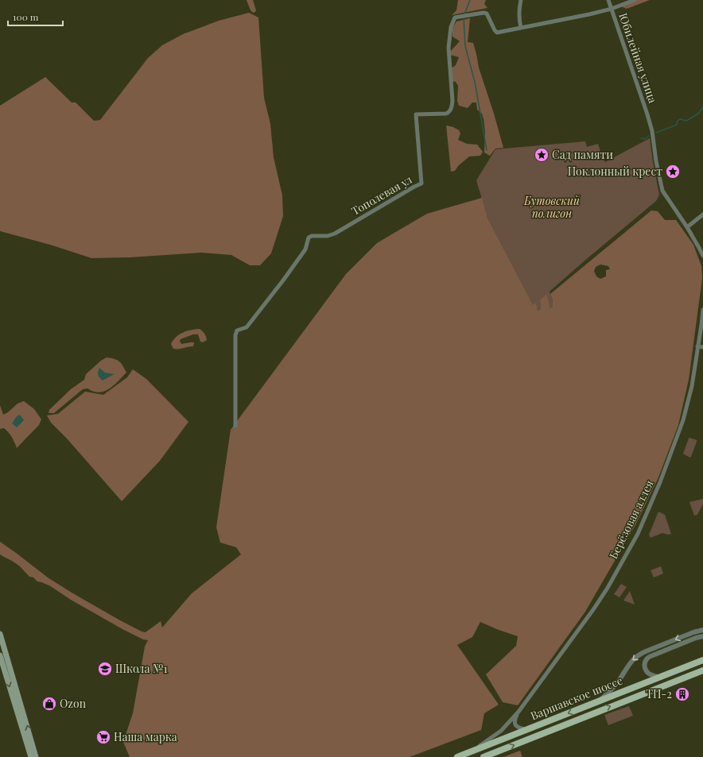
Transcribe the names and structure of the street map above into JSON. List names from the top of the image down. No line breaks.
{"streets":{"main road":["Варшавское шоссе"],"street":["Юбилейная улица","Тополевая ул","Берёзовая аллея"]},"crossings":[["Юбилейная улица","Тополевая ул"],["Берёзовая аллея","Варшавское шоссе"]],"parks":["Бутовский полигон"],"places":{"place":["Сад памяти","Поклонный крест"],"school or university":["Школа №1"],"building":["ТП-2"],"shop":["Ozon"],"supermarket":["Наша марка"]},"scale_bar":"100 m"}
